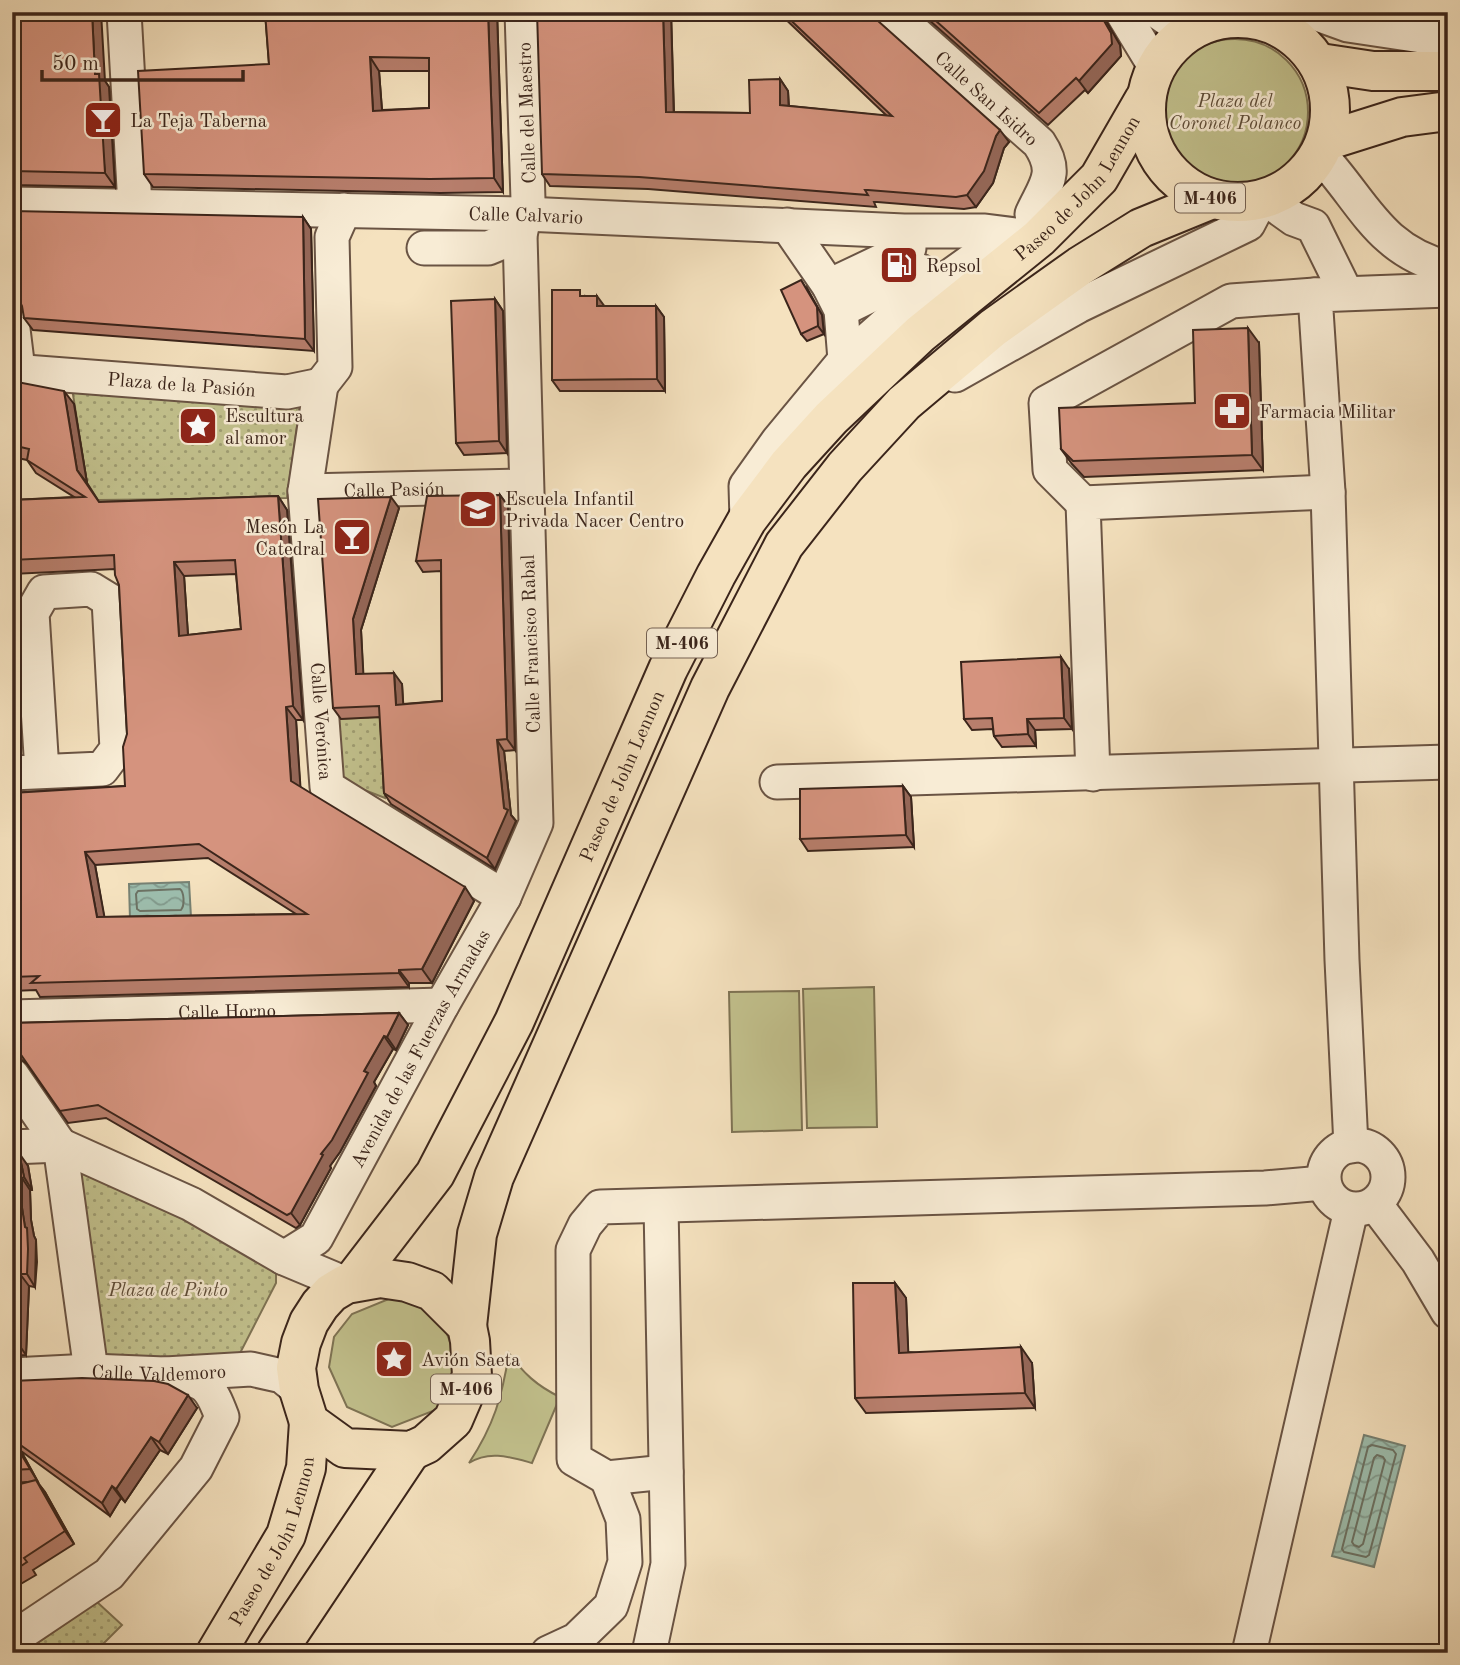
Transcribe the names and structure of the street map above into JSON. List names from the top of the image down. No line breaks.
{"streets":{"highway":["Paseo de John Lennon","M-406"],"street":["Calle San Isidro","Calle del Maestro","Calle Calvario","Plaza de la Pasión","Calle Pasión","Calle Francisco Rabal","Calle Verónica","Calle Horno","Avenida de las Fuerzas Armadas","Calle Valdemoro"]},"crossings":[["Calle San Isidro","Paseo de John Lennon"],["Calle San Isidro","Calle Calvario"],["Calle del Maestro","Calle Calvario"],["Calle del Maestro","Calle Francisco Rabal"],["Paseo de John Lennon","M-406"],["Paseo de John Lennon","Calle Calvario"],["Paseo de John Lennon","Calle Valdemoro"],["M-406","Calle Valdemoro"],["Calle Calvario","Calle Francisco Rabal"],["Calle Pasión","Calle Francisco Rabal"],["Calle Pasión","Calle Verónica"],["Calle Francisco Rabal","Avenida de las Fuerzas Armadas"],["Calle Verónica","Avenida de las Fuerzas Armadas"],["Calle Horno","Avenida de las Fuerzas Armadas"]],"parks":["Plaza del Coronel Polanco","Plaza de Pinto"],"places":{"bar":["La Teja Taberna","Mesón La Catedral"],"fuel station":["Repsol"],"pharmacy":["Farmacia Militar"],"place":["Escultura al amor","Avión Saeta"],"school or university":["Escuela Infantil Privada Nacer Centro"]},"scale_bar":"50 m"}
